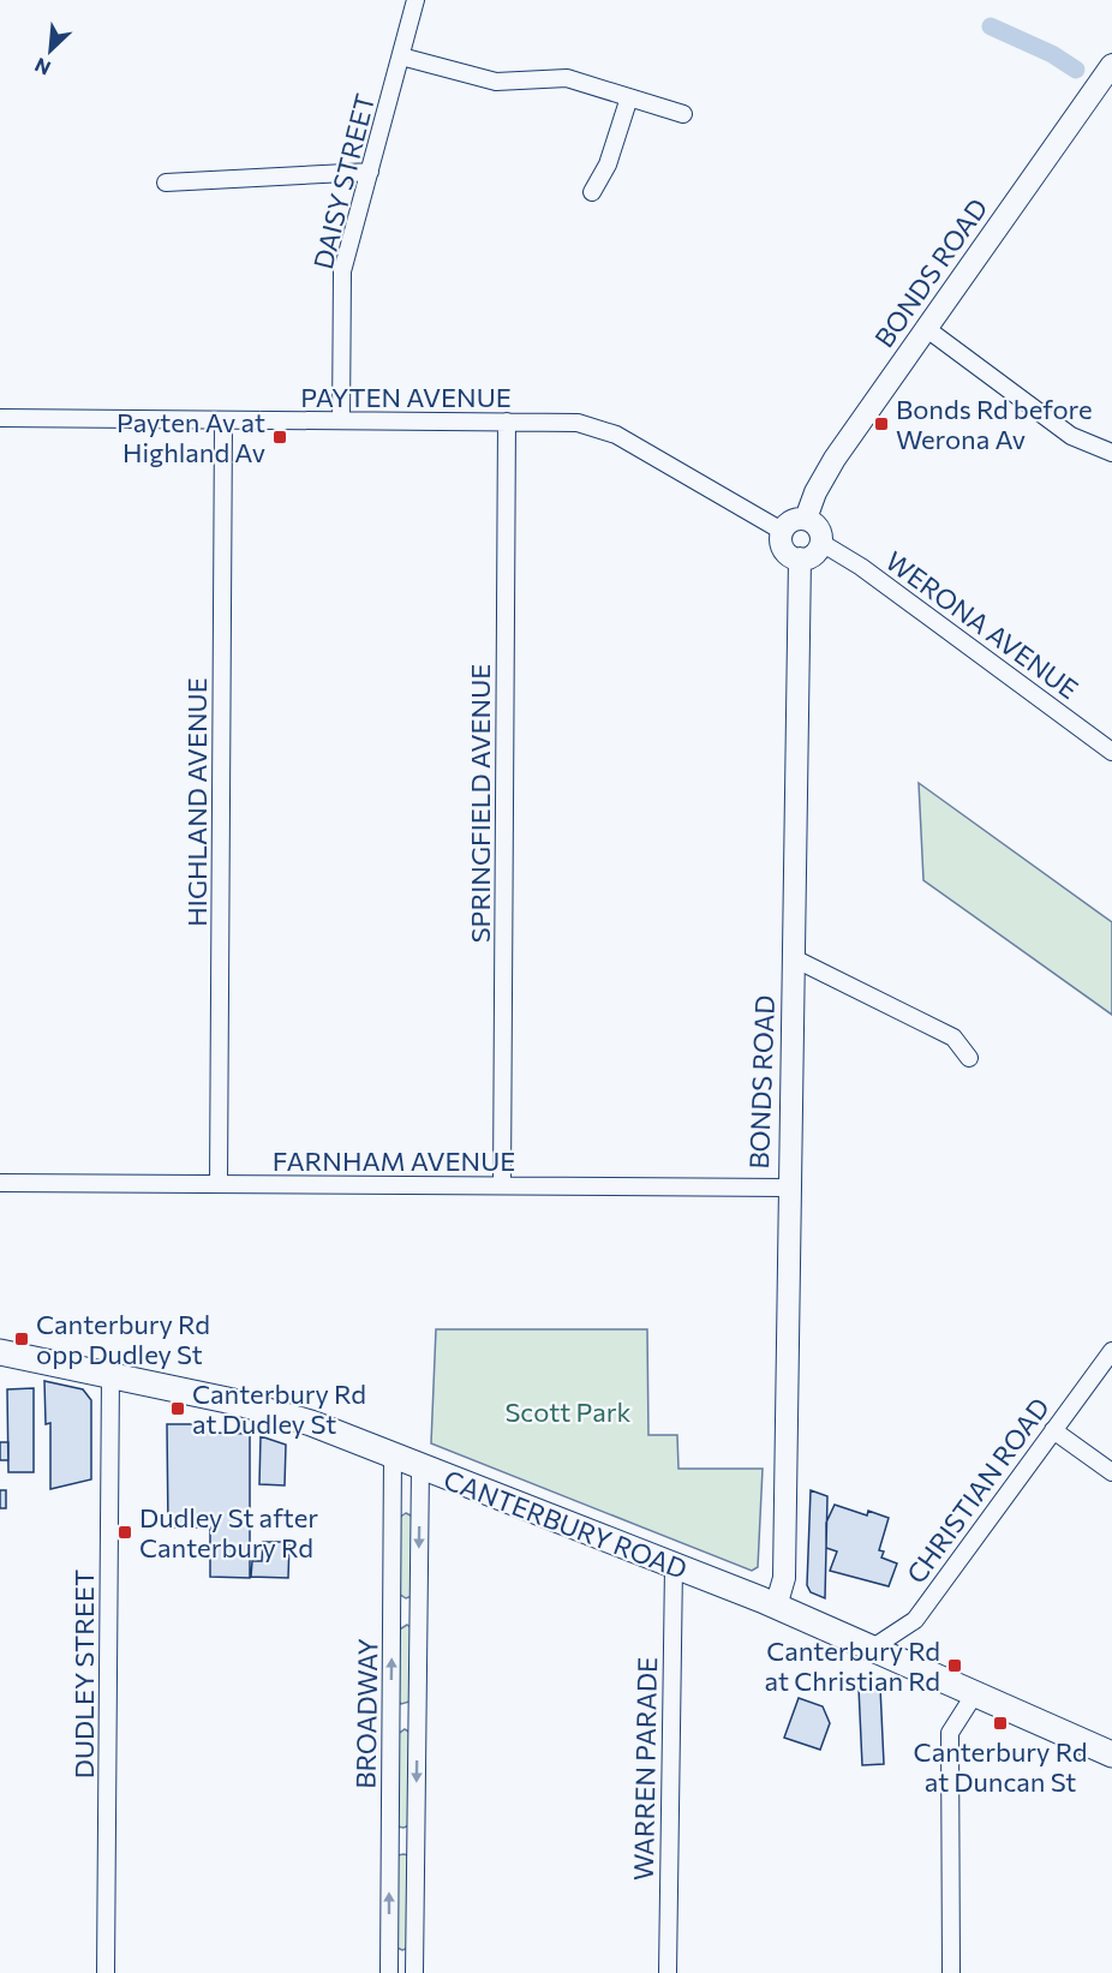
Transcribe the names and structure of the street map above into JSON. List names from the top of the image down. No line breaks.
{"streets":{"highway":["CANTERBURY ROAD"],"main road":["BONDS ROAD"],"street":["DAISY STREET","PAYTEN AVENUE","WERONA AVENUE","HIGHLAND AVENUE","SPRINGFIELD AVENUE","FARNHAM AVENUE","CHRISTIAN ROAD","DUDLEY STREET","BROADWAY","WARREN PARADE"]},"crossings":[["DAISY STREET","PAYTEN AVENUE"],["BONDS ROAD","PAYTEN AVENUE"],["BONDS ROAD","WERONA AVENUE"],["BONDS ROAD","FARNHAM AVENUE"],["BONDS ROAD","CANTERBURY ROAD"],["PAYTEN AVENUE","WERONA AVENUE"],["PAYTEN AVENUE","HIGHLAND AVENUE"],["PAYTEN AVENUE","SPRINGFIELD AVENUE"],["HIGHLAND AVENUE","FARNHAM AVENUE"],["SPRINGFIELD AVENUE","FARNHAM AVENUE"],["CHRISTIAN ROAD","CANTERBURY ROAD"],["CANTERBURY ROAD","DUDLEY STREET"],["CANTERBURY ROAD","BROADWAY"],["CANTERBURY ROAD","WARREN PARADE"]],"parks":["Scott Park"],"places":{"transit":["Bonds Rd before Werona Av","Payten Av at Highland Av","Canterbury Rd opp Dudley St","Canterbury Rd at Dudley St","Dudley St after Canterbury Rd","Canterbury Rd at Christian Rd","Canterbury Rd at Duncan St"]},"north":"bottom left"}
